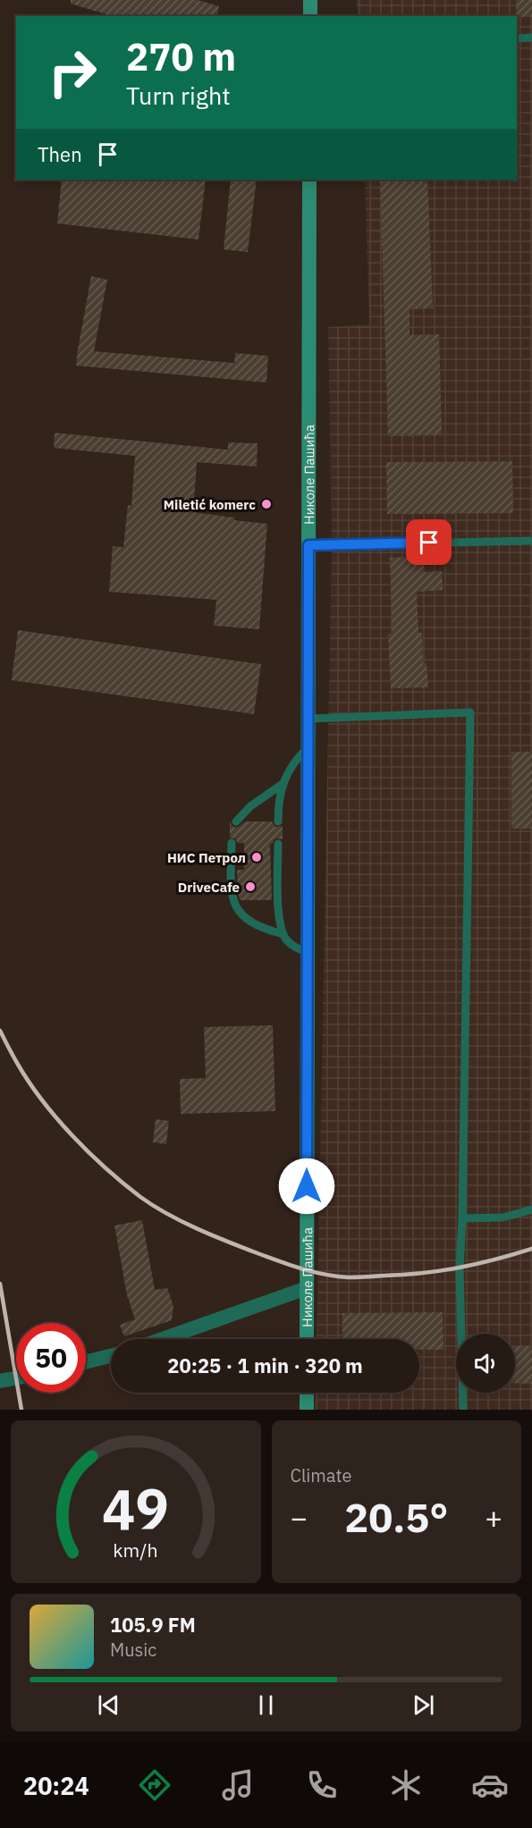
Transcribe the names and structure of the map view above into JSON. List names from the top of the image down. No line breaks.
{"streets":{"main road":["Николе Пашића"]},"places":["Miletić komerc","НИС Петрол","DriveCafe"],"page":{"turn":["270 m","Turn right"],"then":"Then","limit":"50","trip":"20:25 · 1 min · 320 m","tile":"Climate","heat":["−","20.5°","+"],"song":["105.9 FM","Music"],"tabs":"20:24","gauge":["49","km/h"]}}
